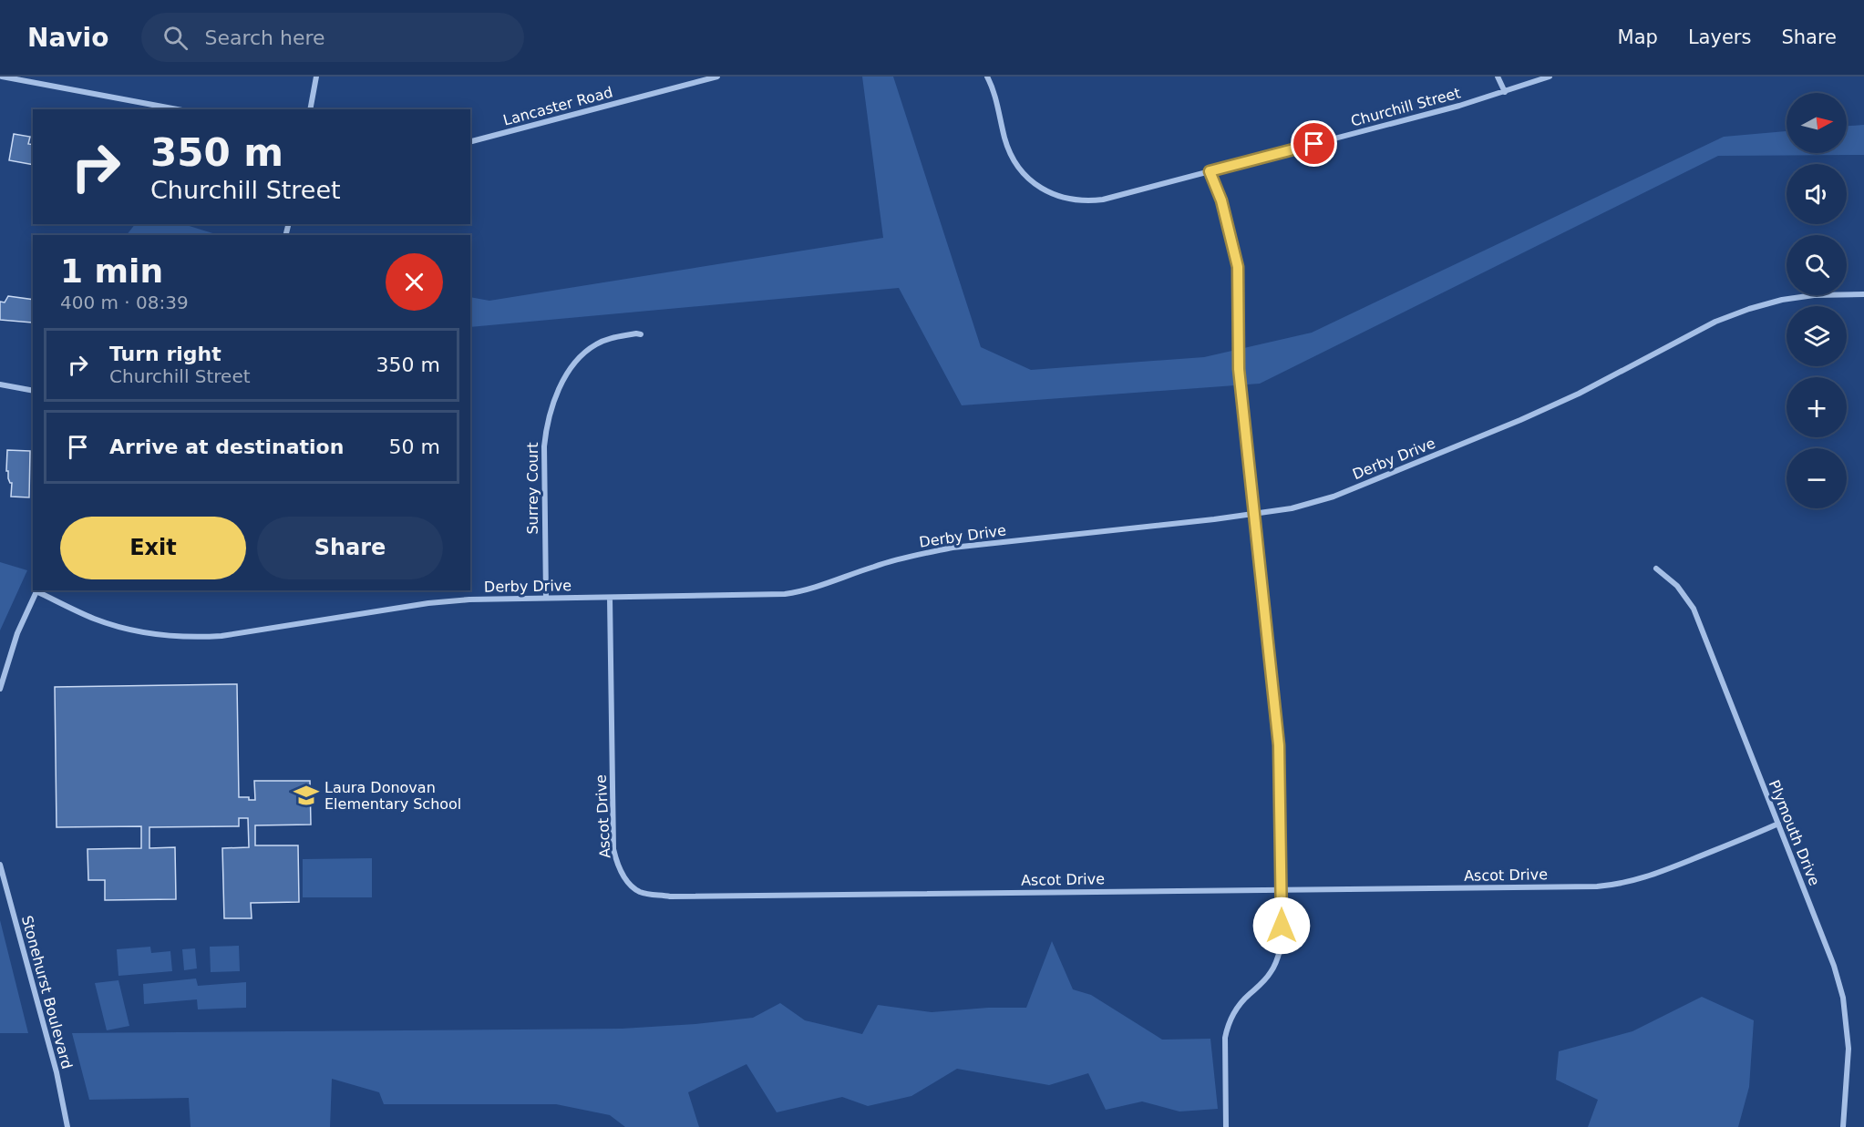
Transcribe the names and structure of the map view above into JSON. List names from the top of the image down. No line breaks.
{"streets":{"street":["Lancaster Road","Churchill Street","Derby Drive","Surrey Court","Ascot Drive","Plymouth Drive","Stonehurst Boulevard"]},"crossings":[["Derby Drive","Surrey Court"],["Derby Drive","Ascot Drive"],["Ascot Drive","Plymouth Drive"]],"places":{"school or university":["Laura Donovan Elementary School"]},"north":"right","page":{"header":"Navio","search":"Search here","nav":["Map","Layers","Share"],"map_buttons":["+","−"],"turn":["350 m","Churchill Street"],"heading":["1 min","400 m · 08:39"],"list":[{"name":"Turn right","note":"Churchill Street","value":"350 m"},{"name":"Arrive at destination","value":"50 m"}],"buttons":["Exit","Share"]}}
